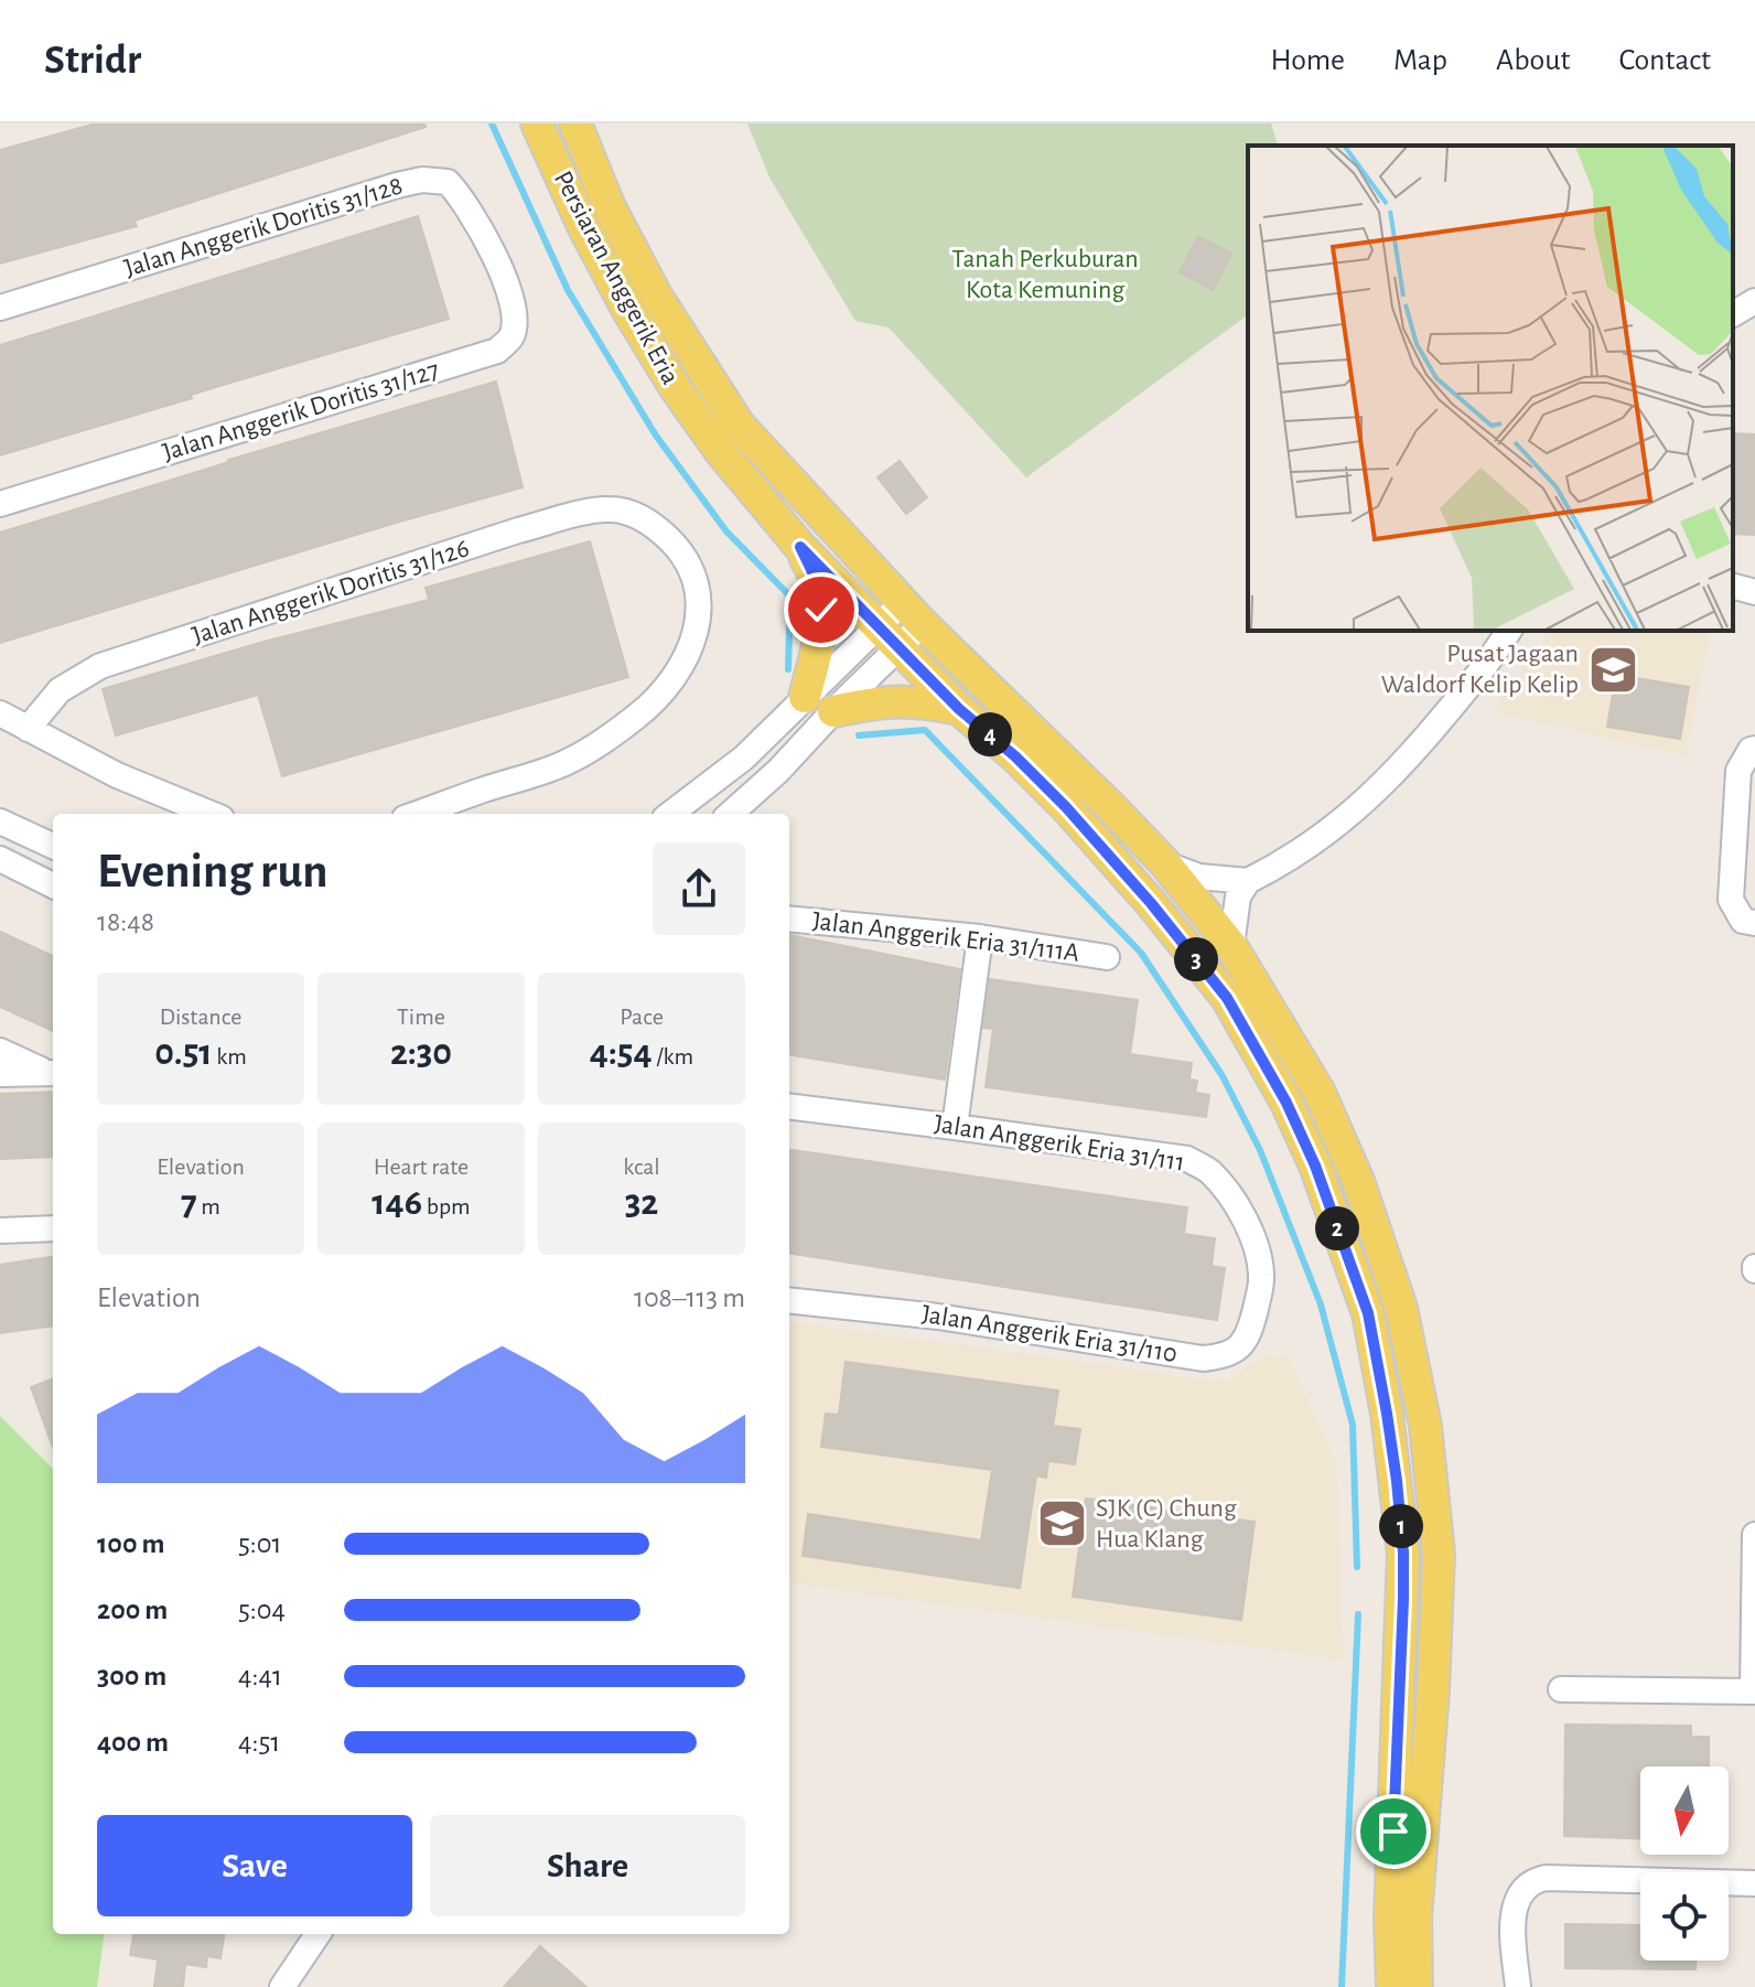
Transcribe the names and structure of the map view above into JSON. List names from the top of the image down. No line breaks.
{"streets":{"main road":["Persiaran Anggerik Eria"],"street":["Jalan Anggerik Doritis 31/128","Jalan Anggerik Doritis 31/127","Jalan Anggerik Doritis 31/126","Jalan Anggerik Eria 31/111A","Jalan Anggerik Eria 31/111","Jalan Anggerik Eria 31/110"]},"crossings":[["Jalan Anggerik Doritis 31/128","Jalan Anggerik Doritis 31/127"],["Jalan Anggerik Eria 31/111","Jalan Anggerik Eria 31/110"]],"parks":["Tanah Perkuburan Kota Kemuning"],"places":{"school or university":["Pusat Jagaan Waldorf Kelip Kelip","SJK (C) Chung Hua Klang"]},"north":"bottom","page":{"header":"Stridr","nav":["Home","Map","About","Contact"],"pins":["4","3","2","1"],"heading":["Evening run","18:48"],"stats":[["Distance","0.51 km"],["Time","2:30"],["Pace","4:54 /km"],["Elevation","7 m"],["Heart rate","146 bpm"],["kcal","32"]],"chart":["Elevation","108–113 m"],"list":[{"name":"100 m","note":"5:01"},{"name":"200 m","note":"5:04"},{"name":"300 m","note":"4:41"},{"name":"400 m","note":"4:51"}],"buttons":["Save","Share"]}}
